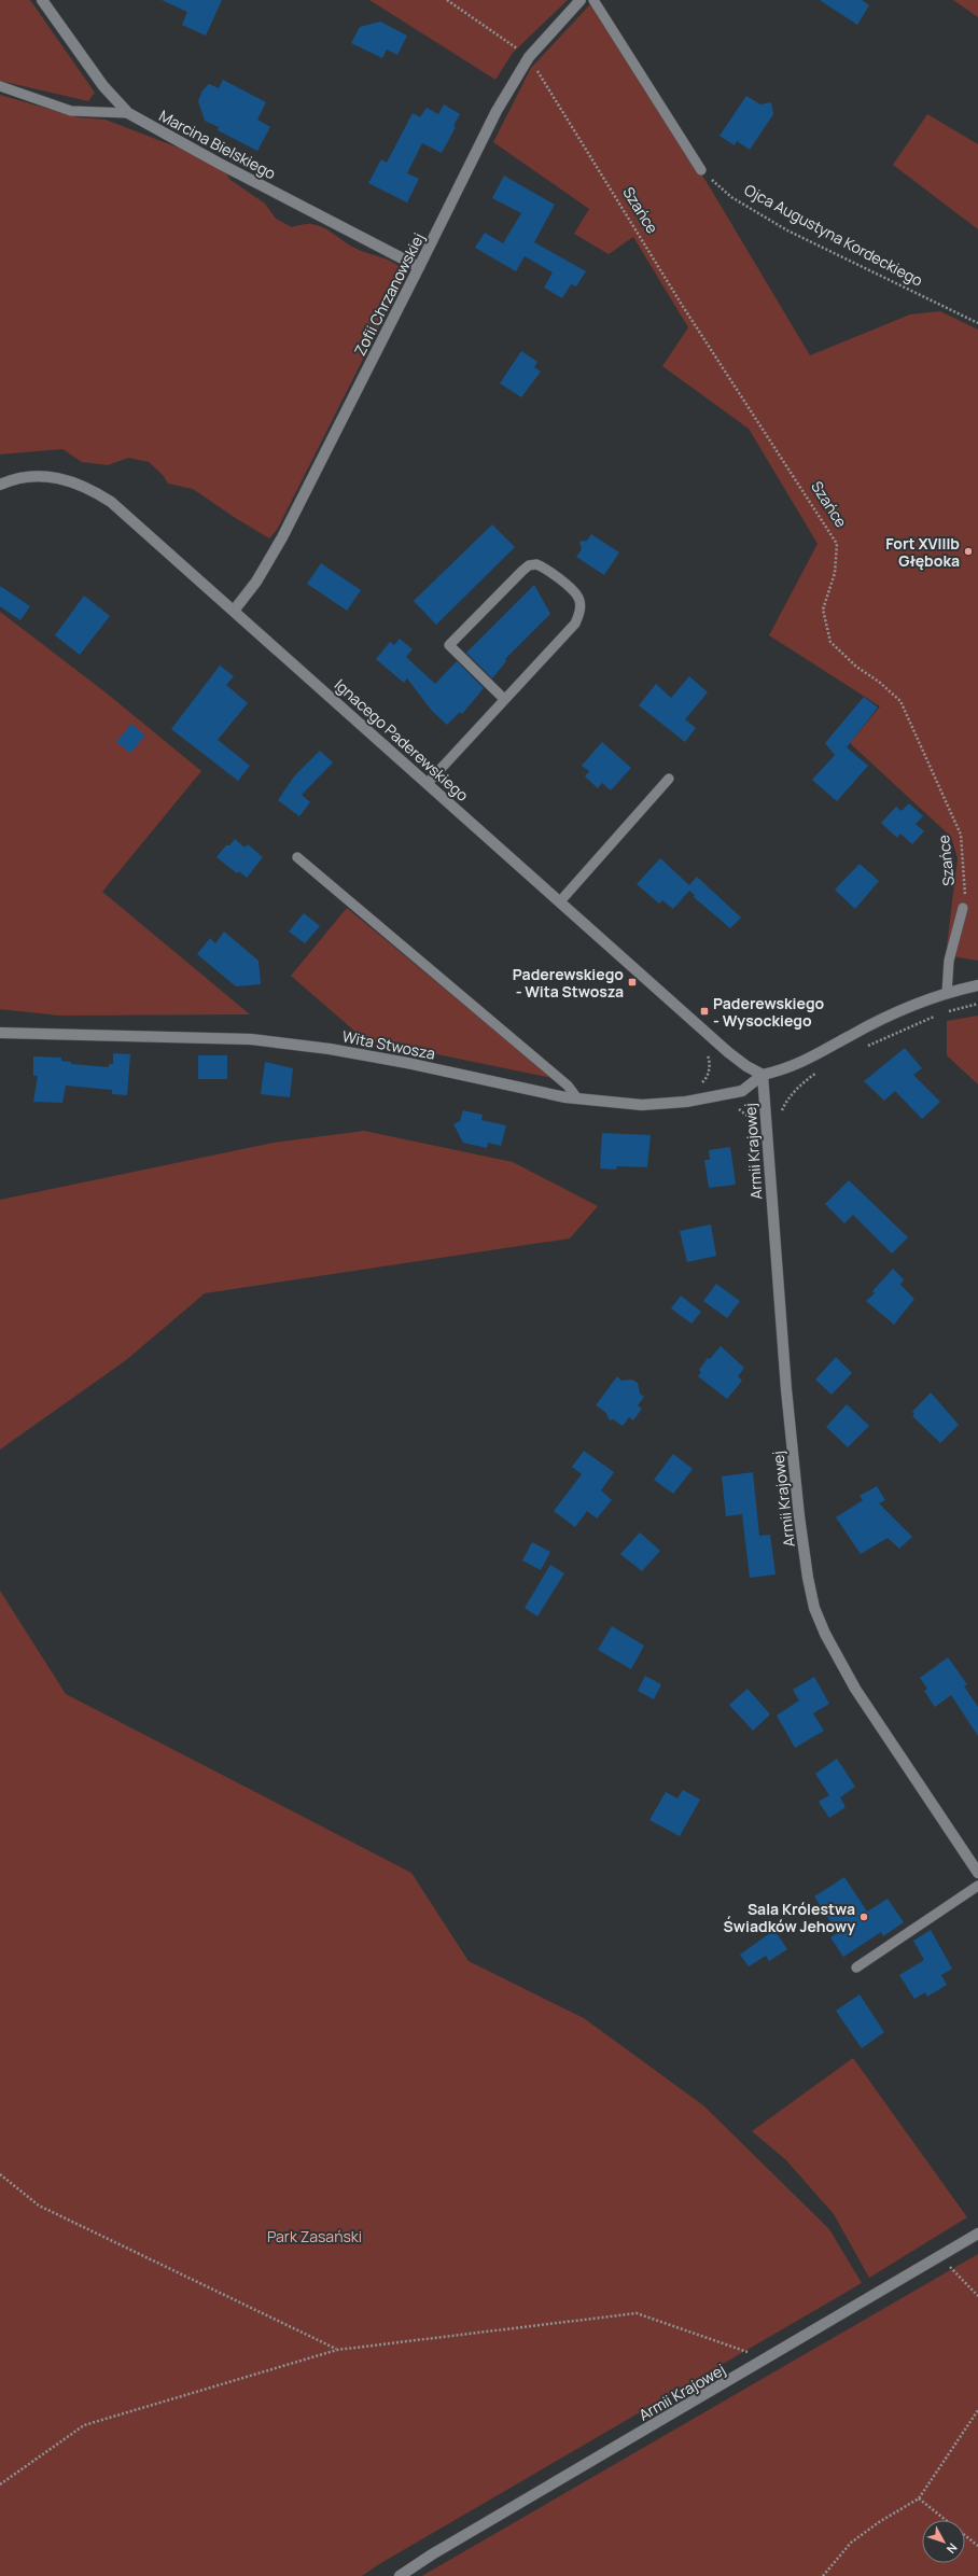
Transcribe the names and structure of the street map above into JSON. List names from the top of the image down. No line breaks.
{"streets":{"street":["Marcina Bielskiego","Zofii Chrzanowskiej","Ignacego Paderewskiego","Wita Stwosza","Armii Krajowej"],"path":["Szańce","Ojca Augustyna Kordeckiego"]},"crossings":[["Marcina Bielskiego","Zofii Chrzanowskiej"],["Szańce","Zofii Chrzanowskiej"],["Zofii Chrzanowskiej","Ignacego Paderewskiego"],["Ignacego Paderewskiego","Wita Stwosza"],["Ignacego Paderewskiego","Armii Krajowej"],["Wita Stwosza","Armii Krajowej"]],"parks":["Park Zasański"],"places":{"other":["Fort XVIIIb Głęboka","Sala Królestwa Świadków Jehowy"],"transit":["Paderewskiego - Wita Stwosza","Paderewskiego - Wysockiego"]},"north":"bottom right"}
